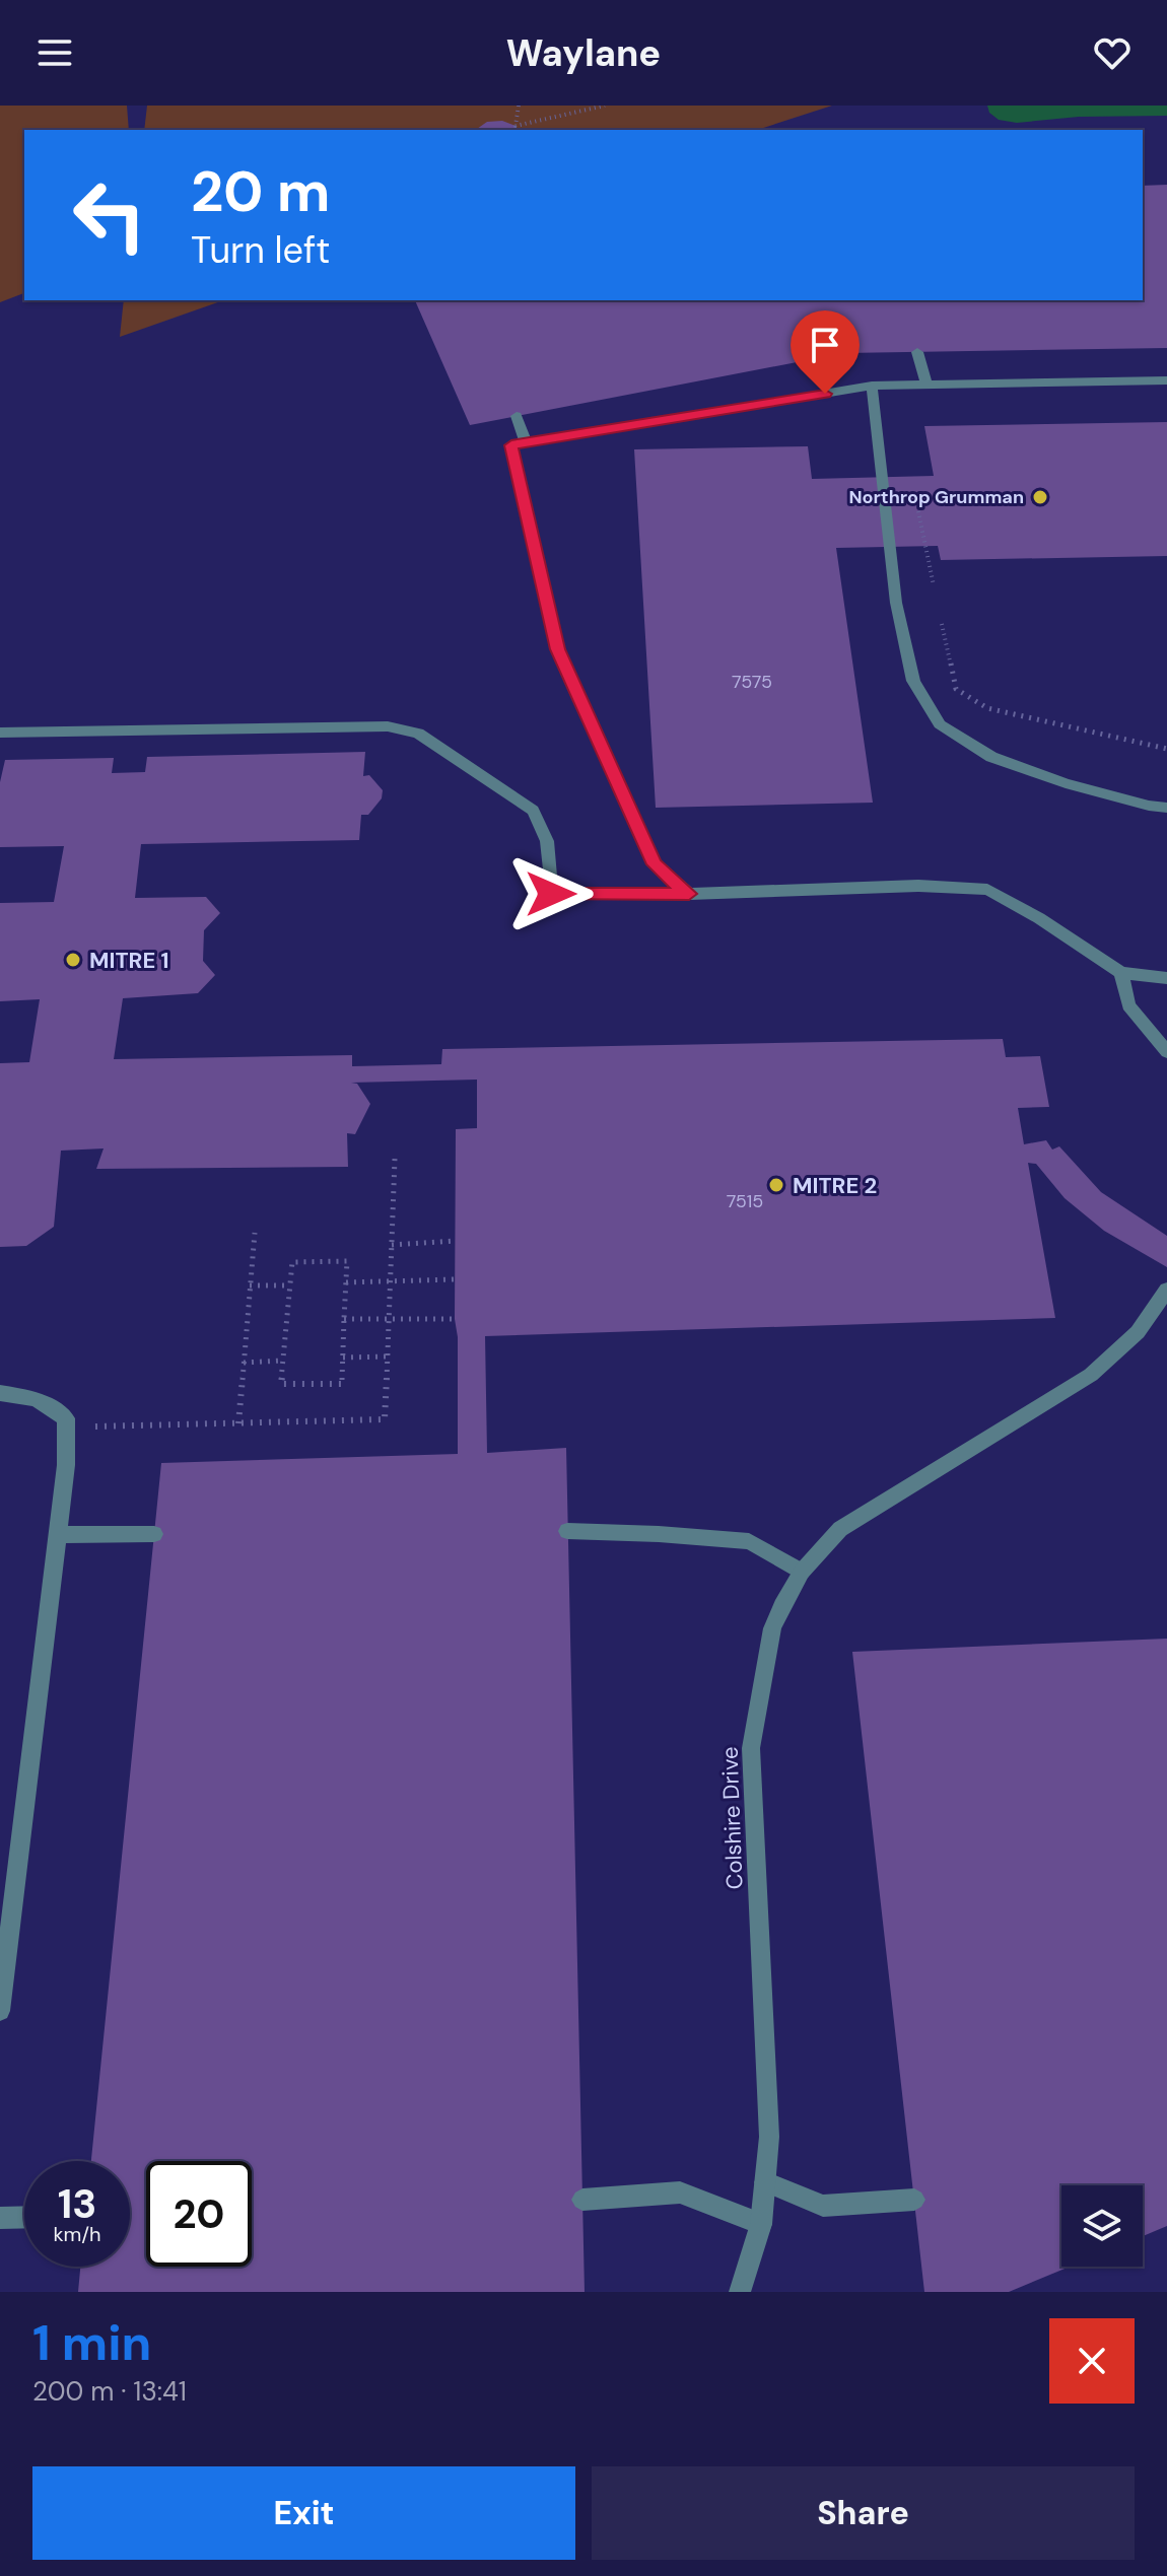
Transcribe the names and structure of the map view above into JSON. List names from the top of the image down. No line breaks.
{"streets":{"street":["Colshire Drive"]},"places":["Northrop Grumman","MITRE 1","MITRE 2"],"house_numbers":["7575","7515"],"page":{"header":"Waylane","turn":["20 m","Turn left"],"speed":"13 km/h","limit":"20","heading":["1 min","200 m · 13:41"],"buttons":["Exit","Share"]}}
